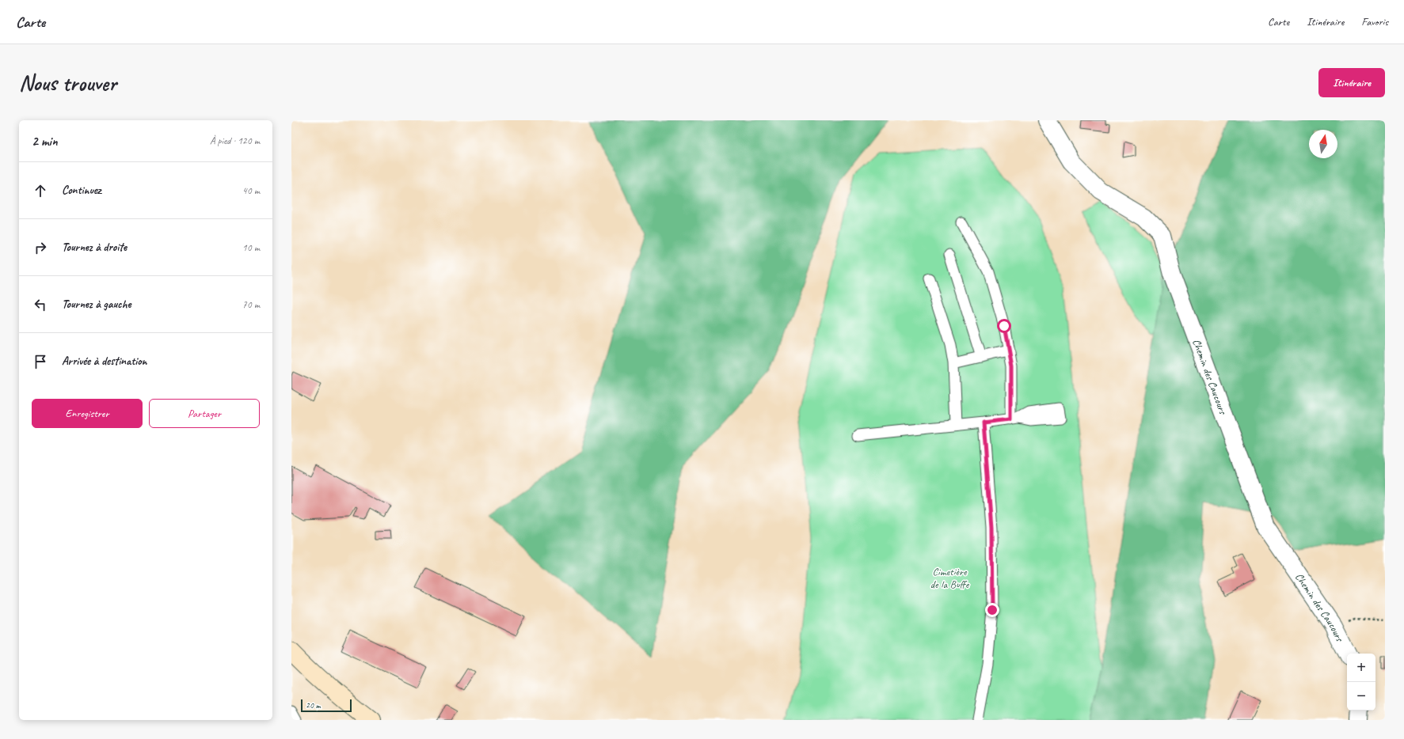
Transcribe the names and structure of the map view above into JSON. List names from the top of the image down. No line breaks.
{"streets":{"street":["Chemin des Caucours"]},"parks":["Cimetière de la Buffe"],"scale_bar":"20 m","north":"top","page":{"header":"Carte","nav":["Carte","Itinéraire","Favoris"],"buttons":["Itinéraire",["Enregistrer","Partager"]],"title":"Nous trouver","heading":["2 min","À pied · 120 m"],"list":[["Continuez","40 m"],["Tournez à droite","10 m"],["Tournez à gauche","70 m"],"Arrivée à destination"],"map_buttons":["+","−"],"scale":"20 m"}}
